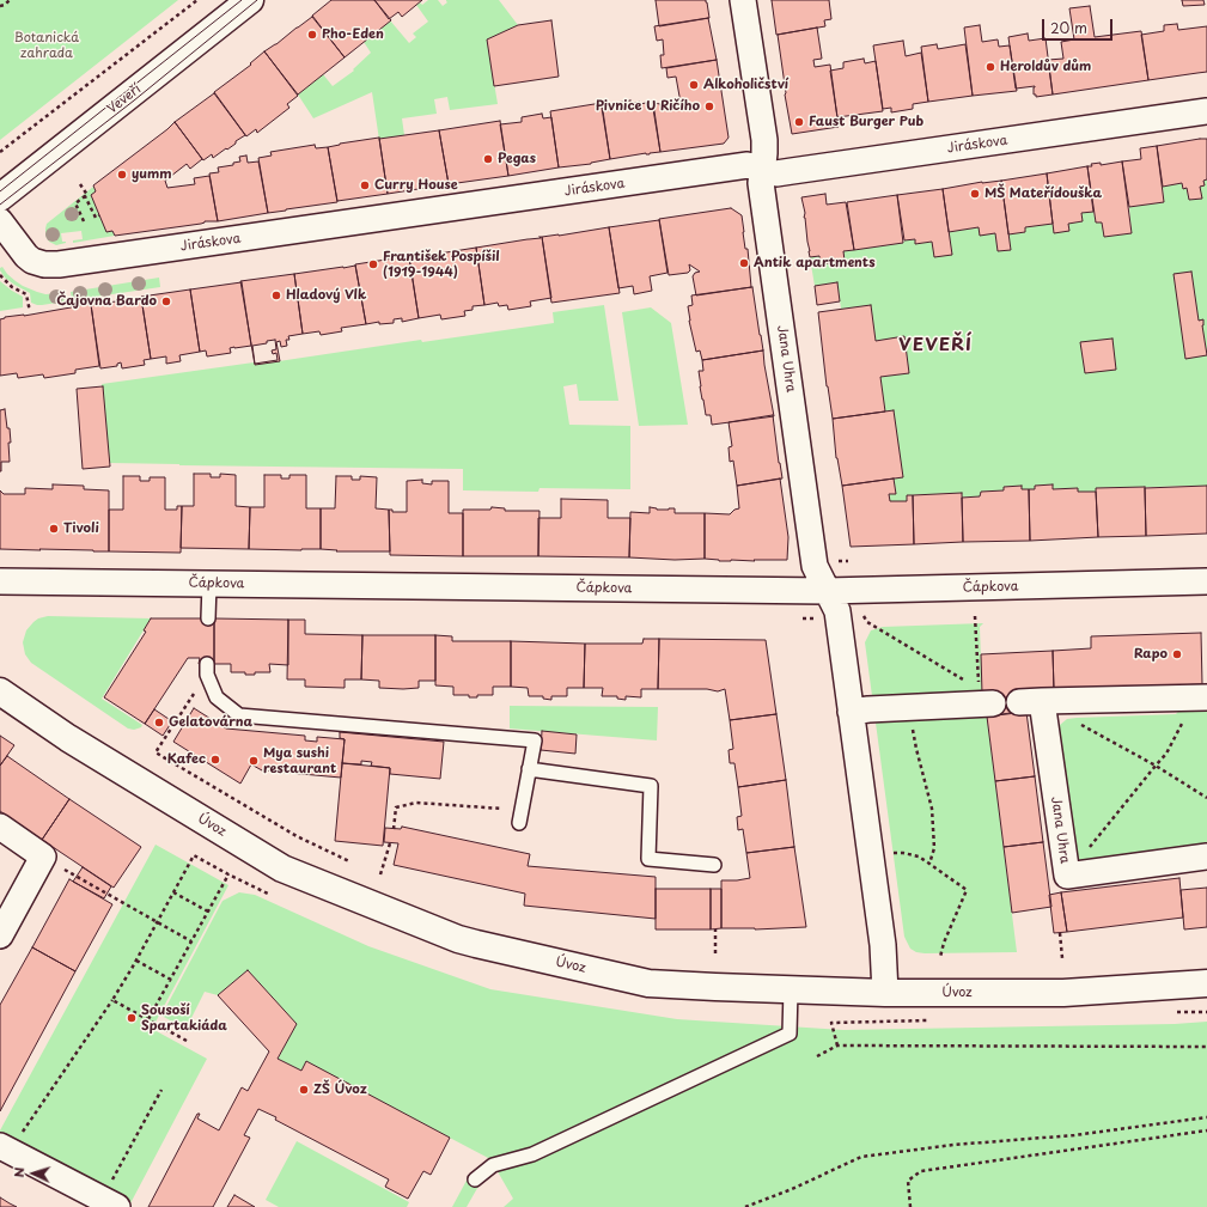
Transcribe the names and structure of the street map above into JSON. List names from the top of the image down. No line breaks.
{"streets":{"main road":["Veveří","Úvoz"],"street":["Jiráskova","Jana Uhra","Čápkova"]},"crossings":[["Jiráskova","Jana Uhra"],["Jana Uhra","Čápkova"],["Jana Uhra","Úvoz"]],"districts":["VEVEŘÍ"],"parks":["Botanická zahrada"],"places":["Pho-Eden","Heroldův dům","Alkoholičství","Pivnice U Ričího","Faust Burger Pub","Pegas","yumm","Curry House","MŠ Mateřídouška","Antik apartments","František Pospíšil (1919-1944)","Hladový Vlk","Čajovna Bardo","Tivoli","Rapo","Gelatovárna","Kafec","Mya sushi restaurant","Sousoší Spartakiáda","ZŠ Úvoz"],"scale_bar":"20 m","north":"left"}
